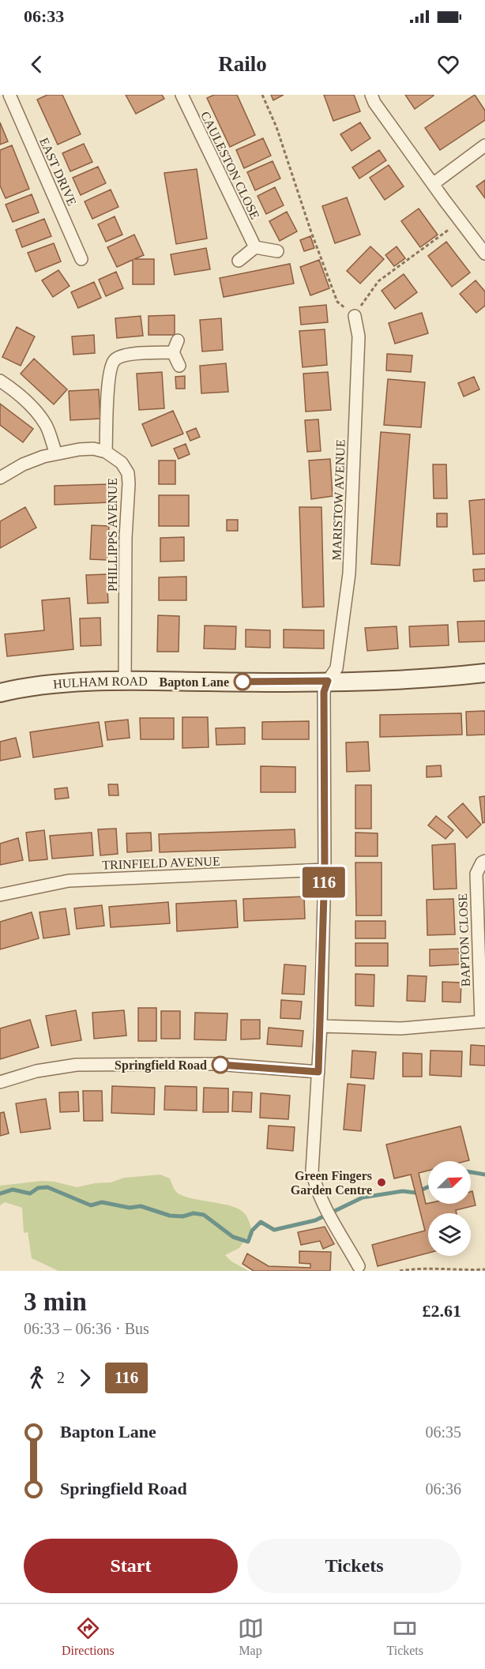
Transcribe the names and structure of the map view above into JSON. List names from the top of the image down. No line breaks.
{"streets":{"street":["CAULESTON CLOSE","EAST DRIVE","MARISTOW AVENUE","PHILLIPPS AVENUE","HULHAM ROAD","TRINFIELD AVENUE","BAPTON CLOSE"]},"crossings":[["MARISTOW AVENUE","HULHAM ROAD"],["PHILLIPPS AVENUE","HULHAM ROAD"]],"places":["Bapton Lane","Springfield Road","Green Fingers Garden Centre"],"lines":["bus line 116"],"north":"top right","page":{"status":"06:33","header":"Railo","on_map":"116","heading":["3 min","06:33 – 06:36 · Bus","£2.61"],"legs":["2","116"],"list":[{"name":"Bapton Lane","value":"06:35"},{"name":"Springfield Road","value":"06:36"}],"buttons":["Start","Tickets"],"tabs":["Directions","Map","Tickets"]}}
